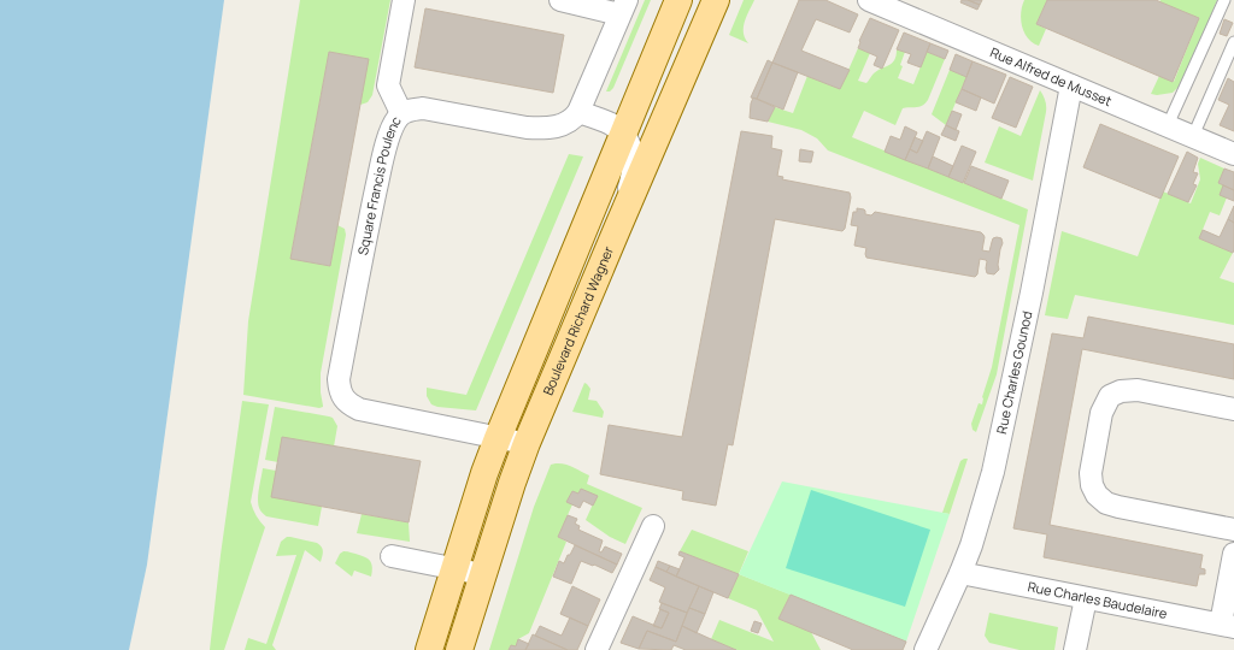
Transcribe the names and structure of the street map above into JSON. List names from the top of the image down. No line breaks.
{"streets":{"main road":["Boulevard Richard Wagner"],"street":["Rue Alfred de Musset","Square Francis Poulenc","Rue Charles Gounod","Rue Charles Baudelaire"]},"crossings":[["Rue Alfred de Musset","Rue Charles Gounod"],["Square Francis Poulenc","Boulevard Richard Wagner"],["Rue Charles Gounod","Rue Charles Baudelaire"]]}
